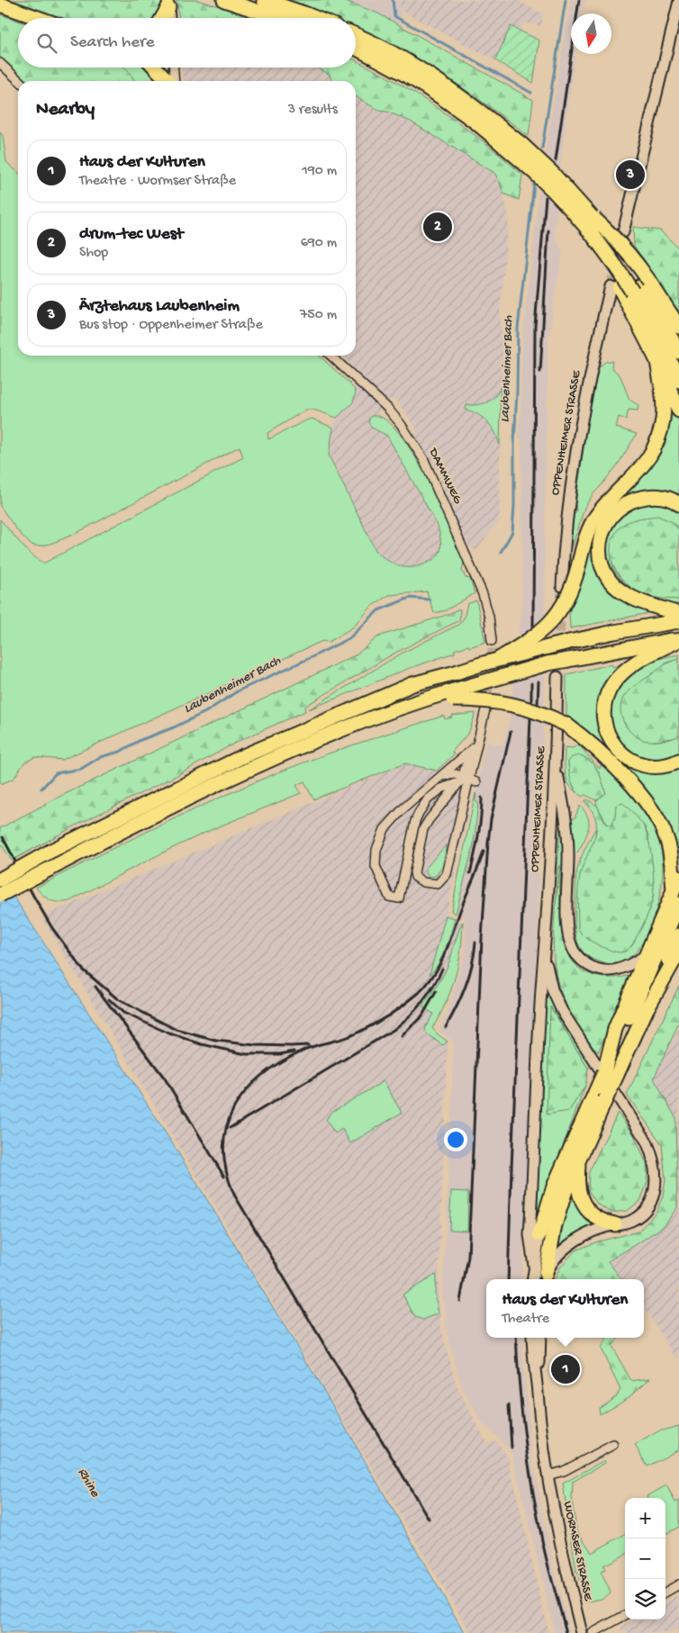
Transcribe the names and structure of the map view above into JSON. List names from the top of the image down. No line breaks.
{"streets":{"main road":["OPPENHEIMER STRASSE","WORMSER STRASSE"],"street":["DAMMWEG"]},"water":["Laubenheimer Bach","Rhine"],"north":"bottom","page":{"search":"Search here","heading":["Nearby","3 results"],"list":[{"mark":"1","name":"Haus der Kulturen","note":"Theatre · Wormser Straße","value":"190 m"},{"mark":"2","name":"drum-tec West","note":"Shop","value":"690 m"},{"mark":"3","name":"Ärztehaus Laubenheim","note":"Bus stop · Oppenheimer Straße","value":"750 m"}],"pins":["3","2","1"],"popup":["Haus der Kulturen","Theatre"],"map_buttons":["+","−"]}}
